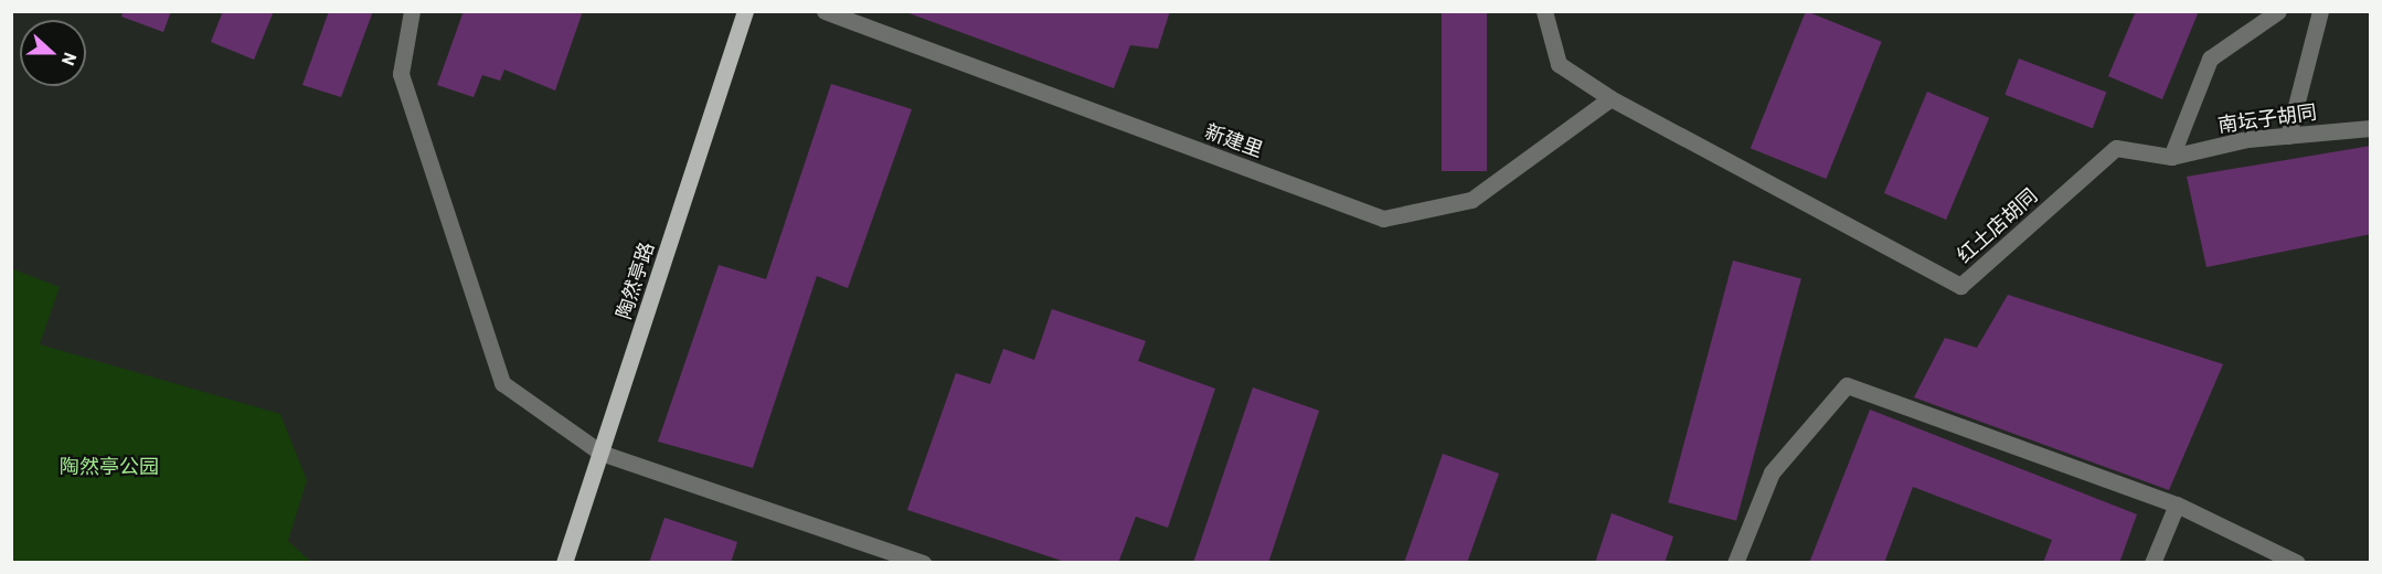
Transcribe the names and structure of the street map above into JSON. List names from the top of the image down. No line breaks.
{"streets":{"main road":["陶然亭路"],"street":["南坛子胡同","新建里","红土店胡同"]},"crossings":[["南坛子胡同","红土店胡同"],["新建里","红土店胡同"]],"parks":["陶然亭公园"],"north":"right"}
